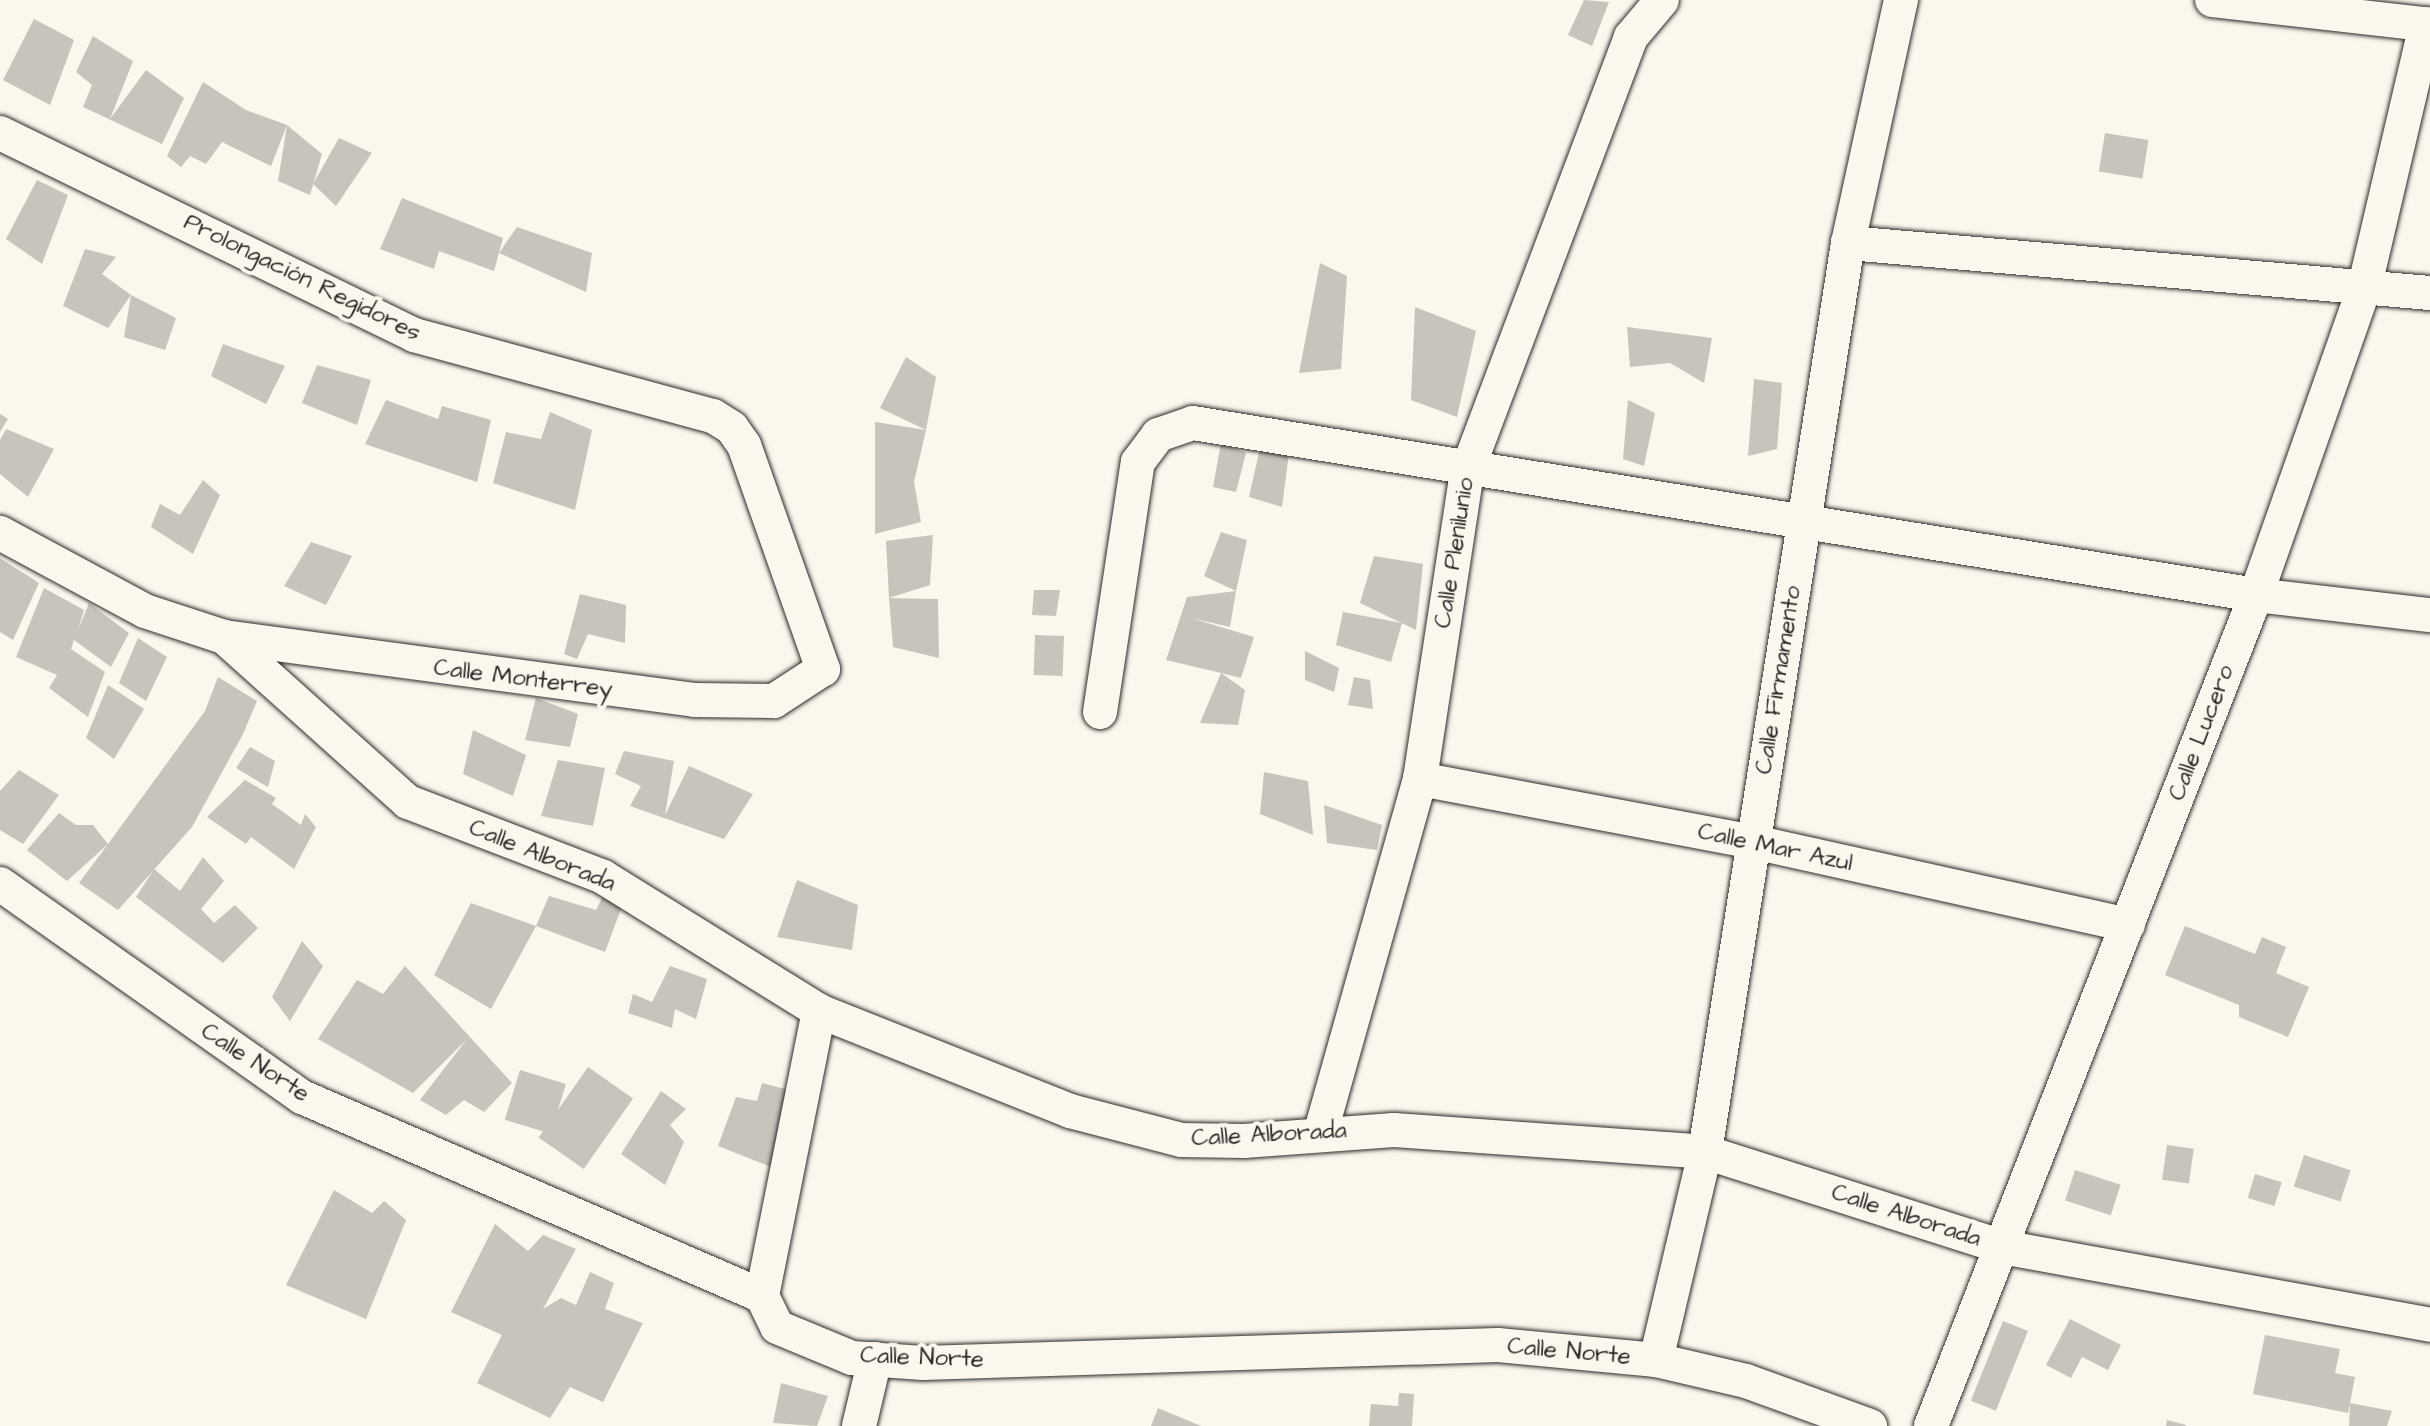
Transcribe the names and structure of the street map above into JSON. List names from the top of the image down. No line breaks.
{"streets":{"street":["Prolongación Regidores","Calle Plenilunio","Calle Monterrey","Calle Firmamento","Calle Lucero","Calle Mar Azul","Calle Alborada","Calle Norte"]},"crossings":[["Prolongación Regidores","Calle Monterrey"],["Calle Plenilunio","Calle Mar Azul"],["Calle Plenilunio","Calle Alborada"],["Calle Monterrey","Calle Alborada"],["Calle Firmamento","Calle Mar Azul"],["Calle Firmamento","Calle Alborada"],["Calle Firmamento","Calle Norte"],["Calle Lucero","Calle Mar Azul"],["Calle Lucero","Calle Alborada"]]}
